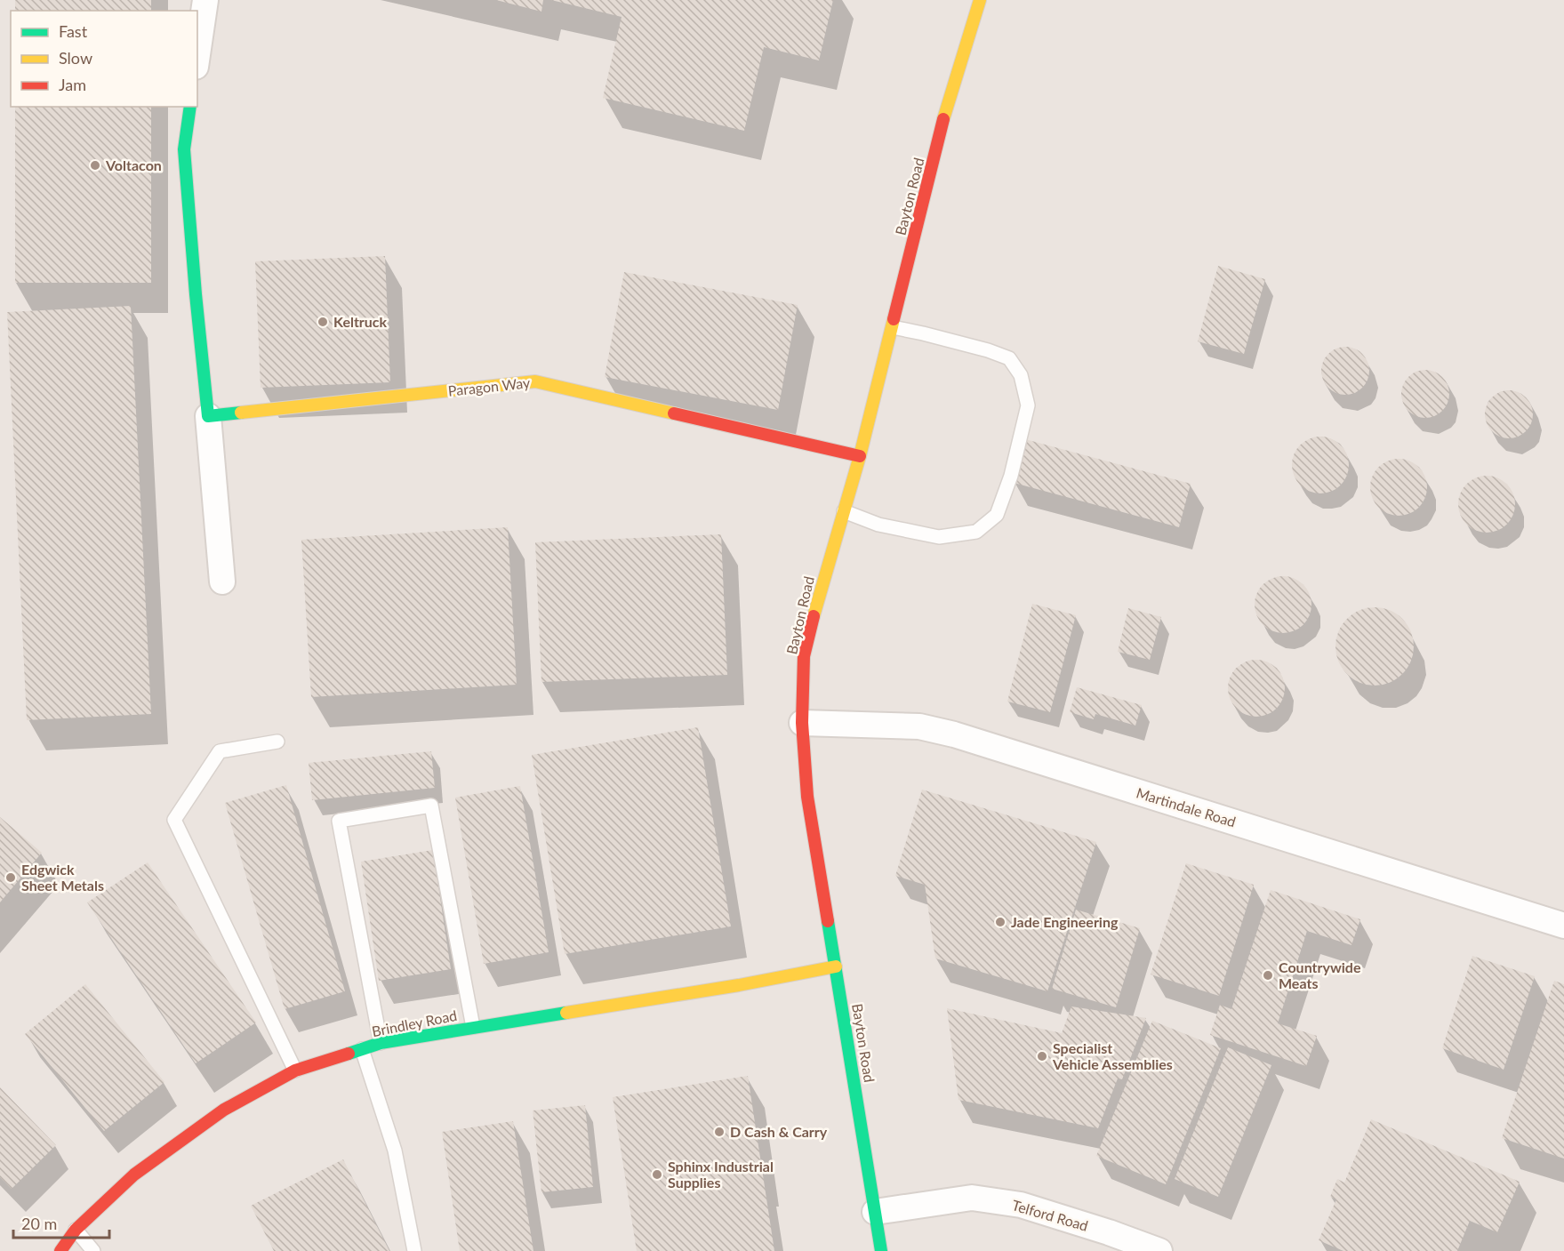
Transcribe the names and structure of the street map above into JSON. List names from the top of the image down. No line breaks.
{"streets":{"street":["Bayton Road","Paragon Way","Martindale Road","Brindley Road","Telford Road"]},"crossings":[["Bayton Road","Paragon Way"],["Bayton Road","Martindale Road"],["Bayton Road","Brindley Road"],["Bayton Road","Telford Road"]],"places":["Voltacon","Keltruck","Edgwick Sheet Metals","Jade Engineering","Countrywide Meats","Specialist Vehicle Assemblies","D Cash & Carry","Sphinx Industrial Supplies"],"legend":["Fast","Slow","Jam"],"scale_bar":"20 m"}
